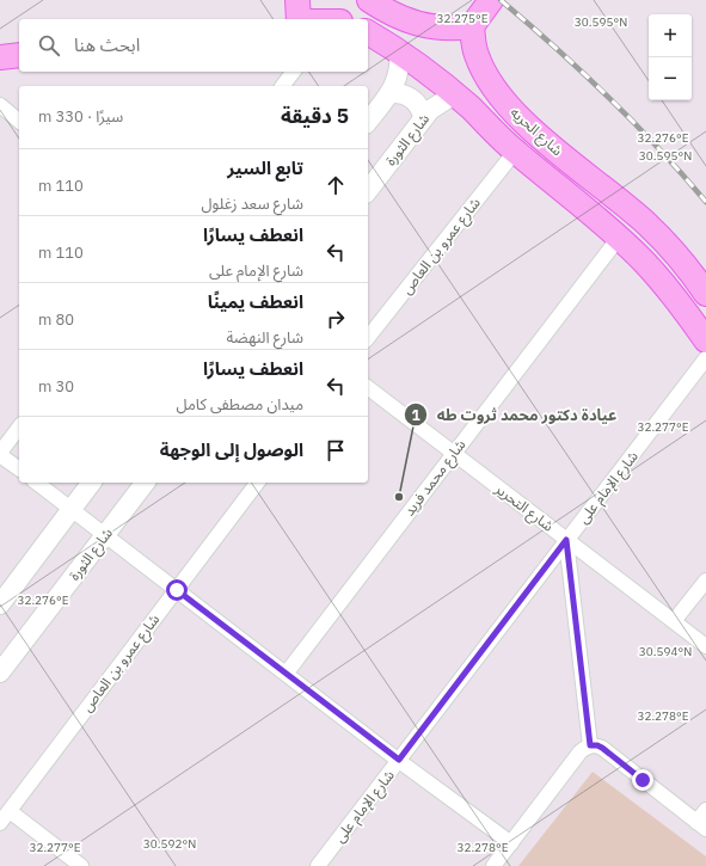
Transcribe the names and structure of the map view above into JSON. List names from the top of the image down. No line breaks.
{"streets":{"main road":["شارع الحريه"],"street":["شارع الثورة","شارع عمرو بن العاص","شارع محمد فريد","شارع الإمام على","شارع التحرير"]},"crossings":[["شارع الحريه","شارع الثورة"],["شارع الحريه","شارع عمرو بن العاص"],["شارع الحريه","شارع محمد فريد"],["شارع محمد فريد","شارع التحرير"],["شارع الإمام على","شارع التحرير"]],"places":["عيادة دكتور محمد ثروت طه"],"page":{"map_buttons":["+","−"],"search":"ابحث هنا","heading":["5 دقيقة","سيرًا · 330 m"],"list":[["تابع السير","شارع سعد زغلول","110 m"],["انعطف يسارًا","شارع الإمام على","110 m"],["انعطف يمينًا","شارع النهضة","80 m"],["انعطف يسارًا","ميدان مصطفى كامل","30 m"],"الوصول إلى الوجهة"]},"coordinates":["32.275°E","30.595°N","32.276°E","32.277°E","30.594°N","32.278°E","30.592°N"]}
